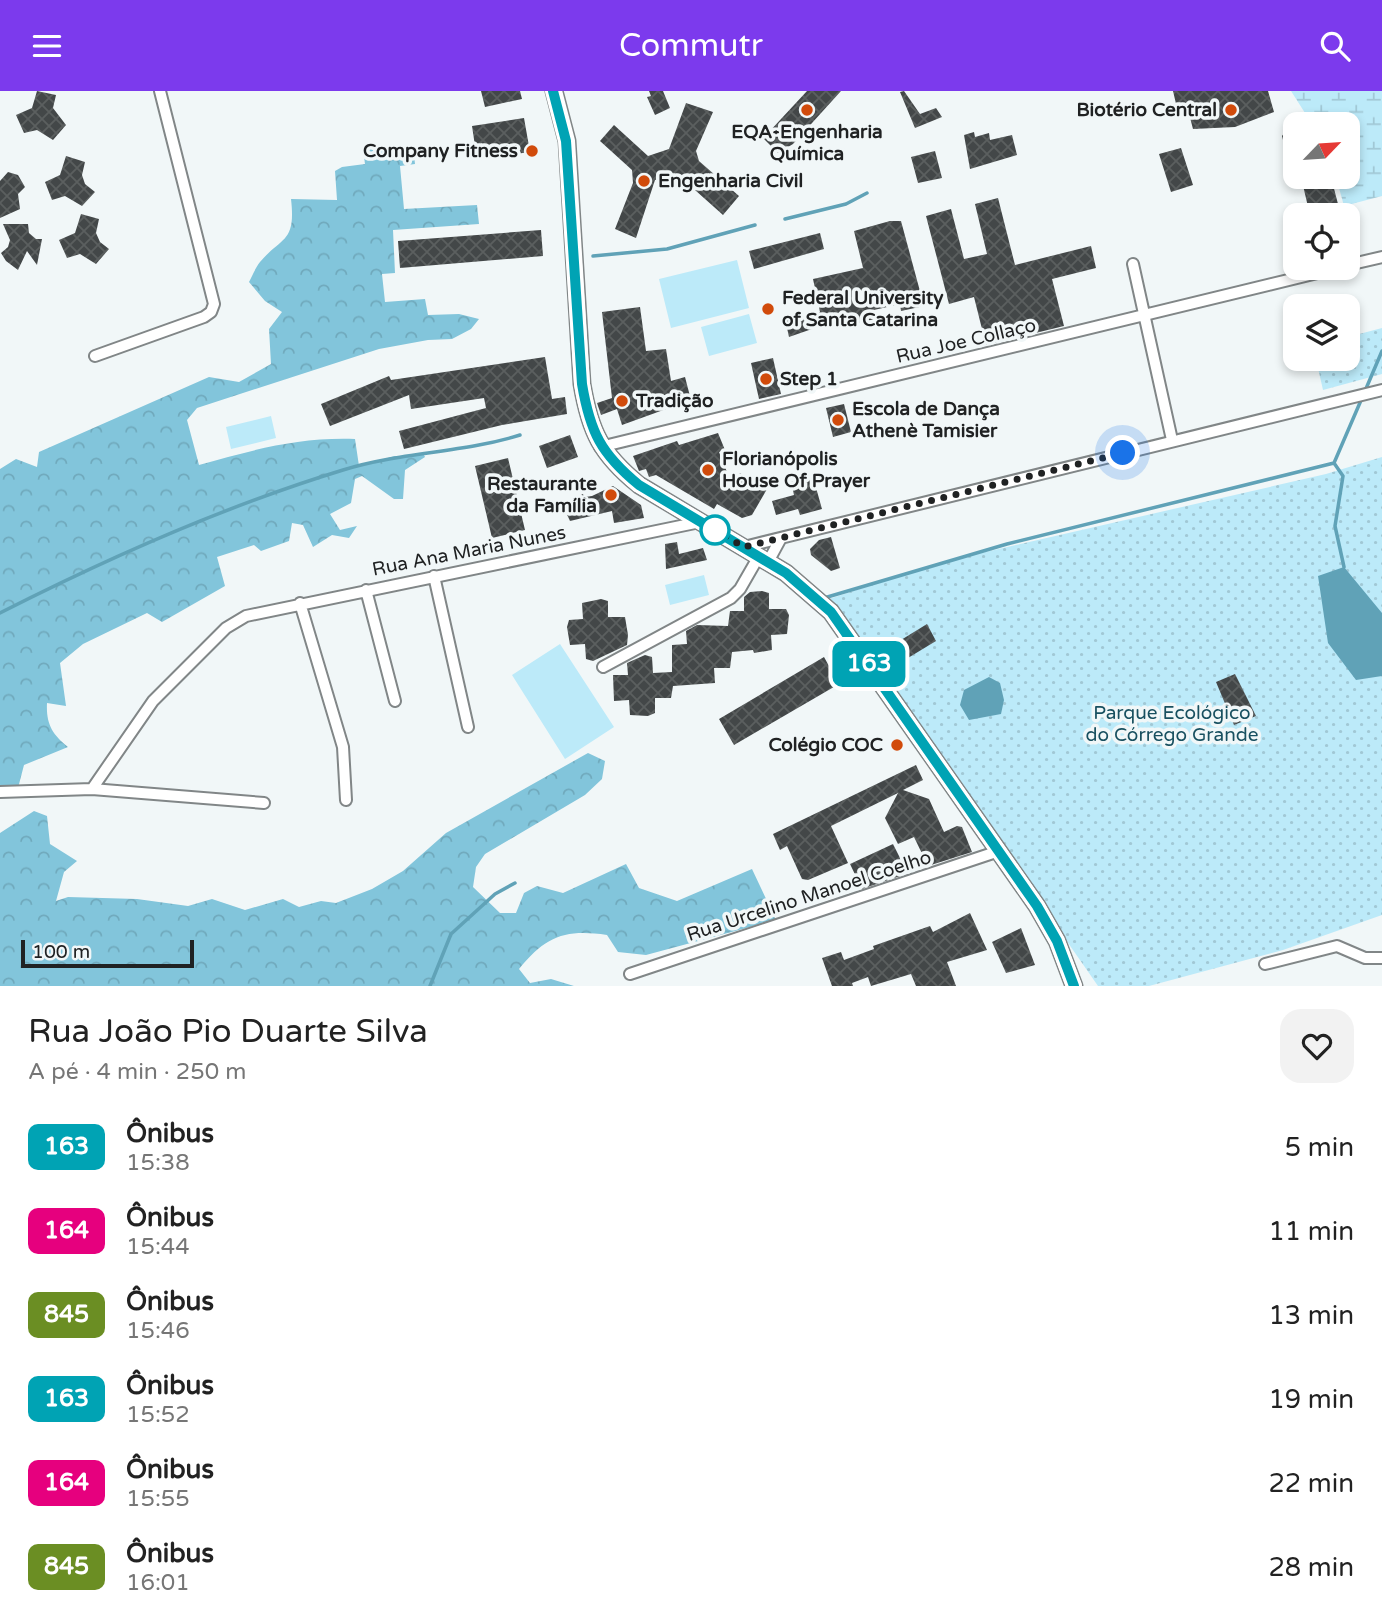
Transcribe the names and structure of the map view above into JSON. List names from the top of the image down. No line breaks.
{"streets":{"street":["Rua Joe Collaço","Rua Ana Maria Nunes","Rua Urcelino Manoel Coelho"]},"parks":["Parque Ecológico do Córrego Grande"],"places":["EQA-Engenharia Química","Biotério Central","Company Fitness","Engenharia Civil","Federal University of Santa Catarina","Step 1","Tradição","Escola de Dança Athenè Tamisier","Florianópolis House Of Prayer","Restaurante da Família","Colégio COC"],"lines":["bus line 163"],"scale_bar":"100 m","north":"top right","page":{"header":"Commutr","on_map":"163","scale":"100 m","heading":["Rua João Pio Duarte Silva","A pé · 4 min · 250 m"],"list":[{"mark":"163","name":"Ônibus","note":"15:38","value":"5 min"},{"mark":"164","name":"Ônibus","note":"15:44","value":"11 min"},{"mark":"845","name":"Ônibus","note":"15:46","value":"13 min"},{"mark":"163","name":"Ônibus","note":"15:52","value":"19 min"},{"mark":"164","name":"Ônibus","note":"15:55","value":"22 min"},{"mark":"845","name":"Ônibus","note":"16:01","value":"28 min"}]}}
